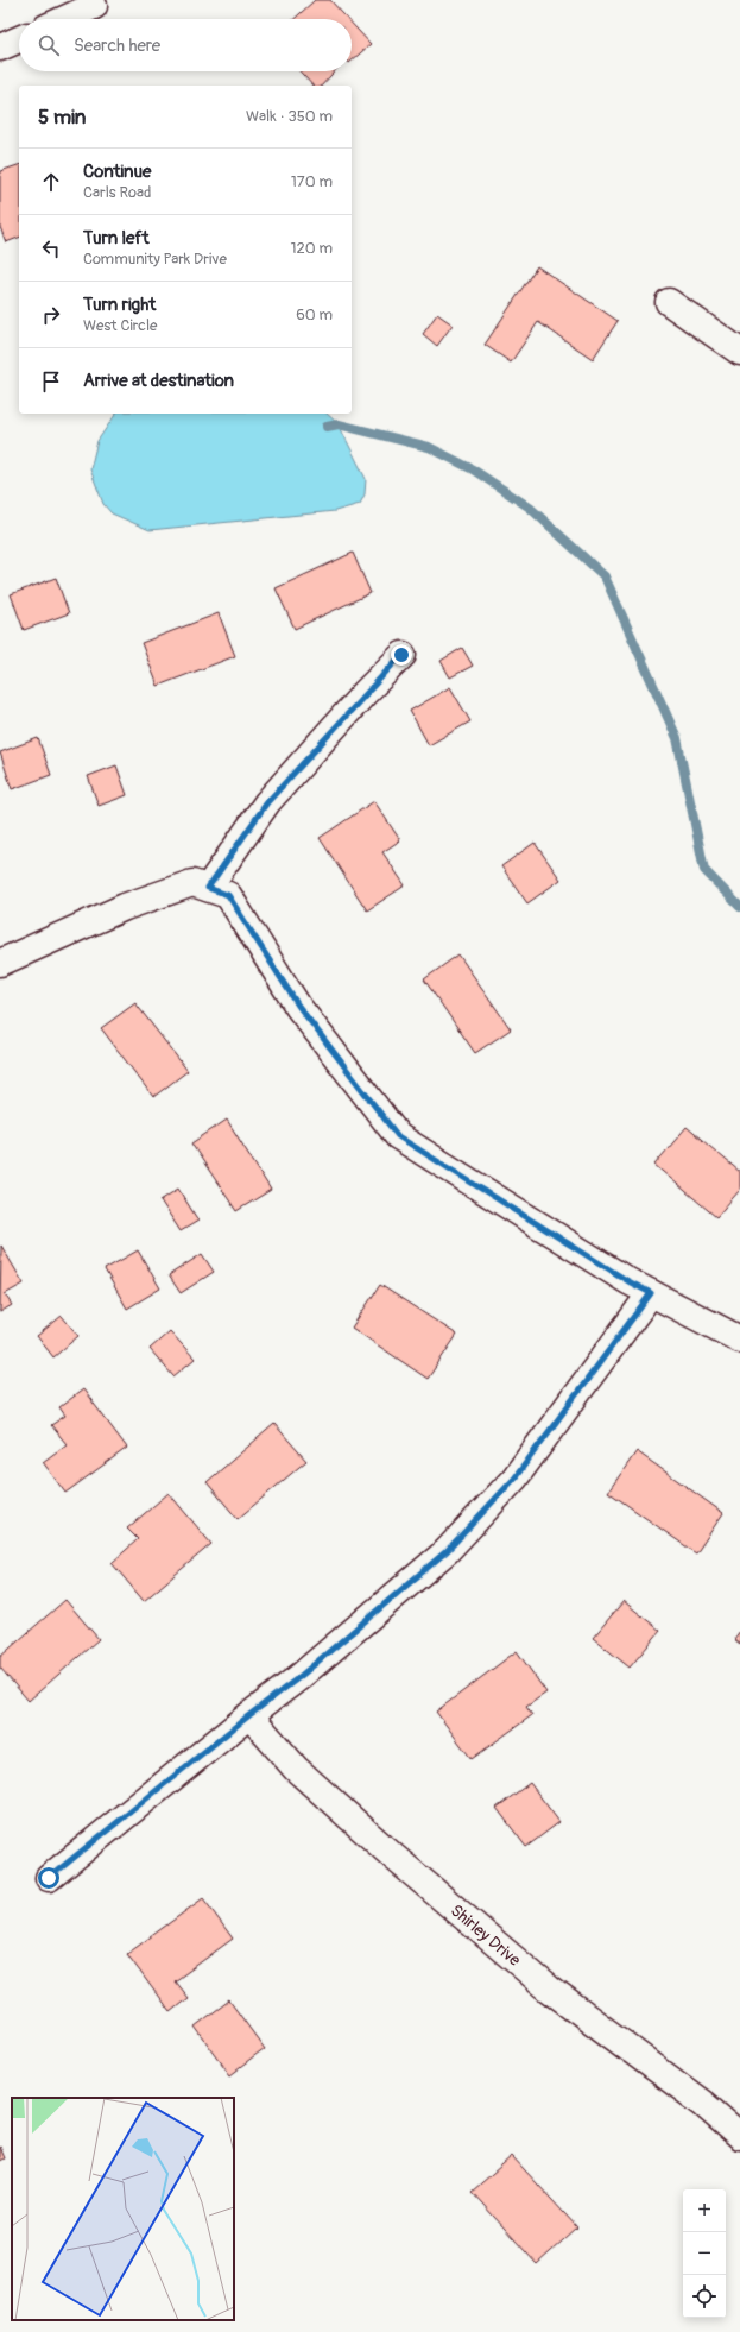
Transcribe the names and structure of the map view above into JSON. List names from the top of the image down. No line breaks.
{"streets":{"street":["Shirley Drive"]},"page":{"search":"Search here","heading":["5 min","Walk · 350 m"],"list":[["Continue","Carls Road","170 m"],["Turn left","Community Park Drive","120 m"],["Turn right","West Circle","60 m"],"Arrive at destination"],"map_buttons":["+","−"]}}
